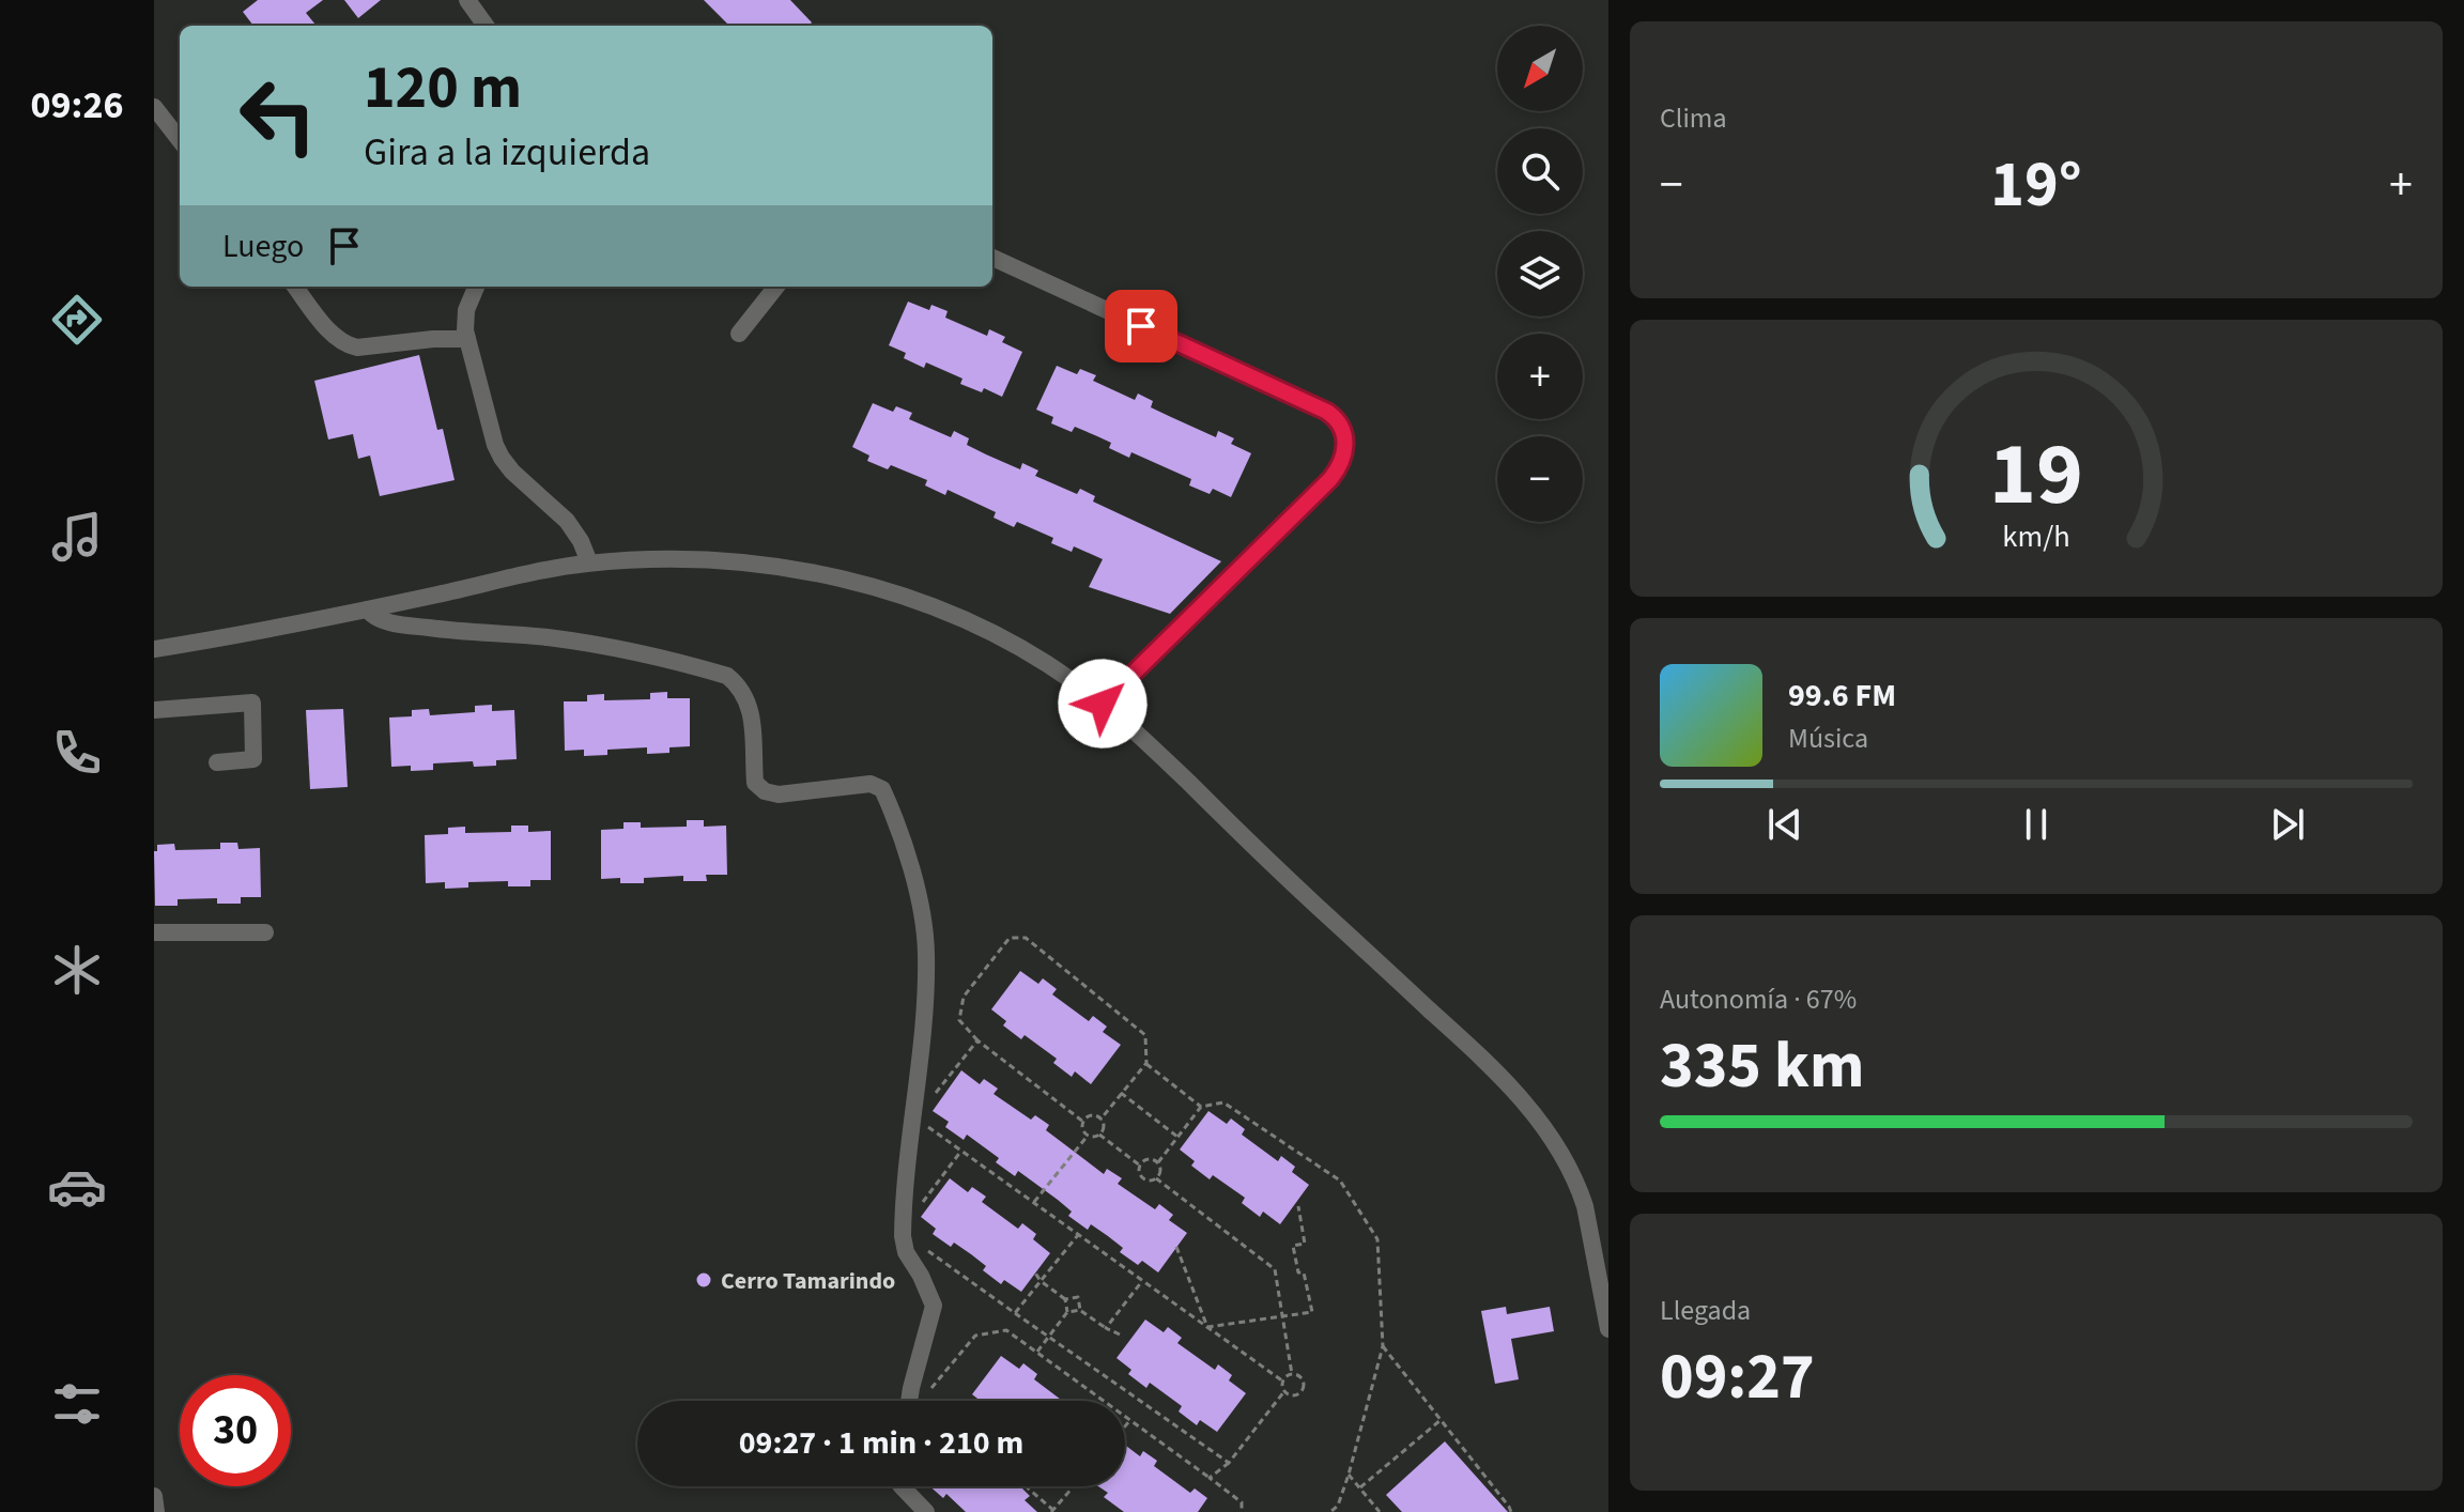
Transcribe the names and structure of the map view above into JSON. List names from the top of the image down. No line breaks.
{"places":["Cerro Tamarindo"],"north":"bottom left","page":{"tabs":"09:26","tile":["Clima",["Autonomía · 67%","335 km"],["Llegada","09:27"]],"map_buttons":["+","−"],"turn":["120 m","Gira a la izquierda"],"heat":["−","19°","+"],"then":"Luego","song":["99.6 FM","Música"],"limit":"30","trip":"09:27 · 1 min · 210 m","gauge":["19","km/h"]}}
